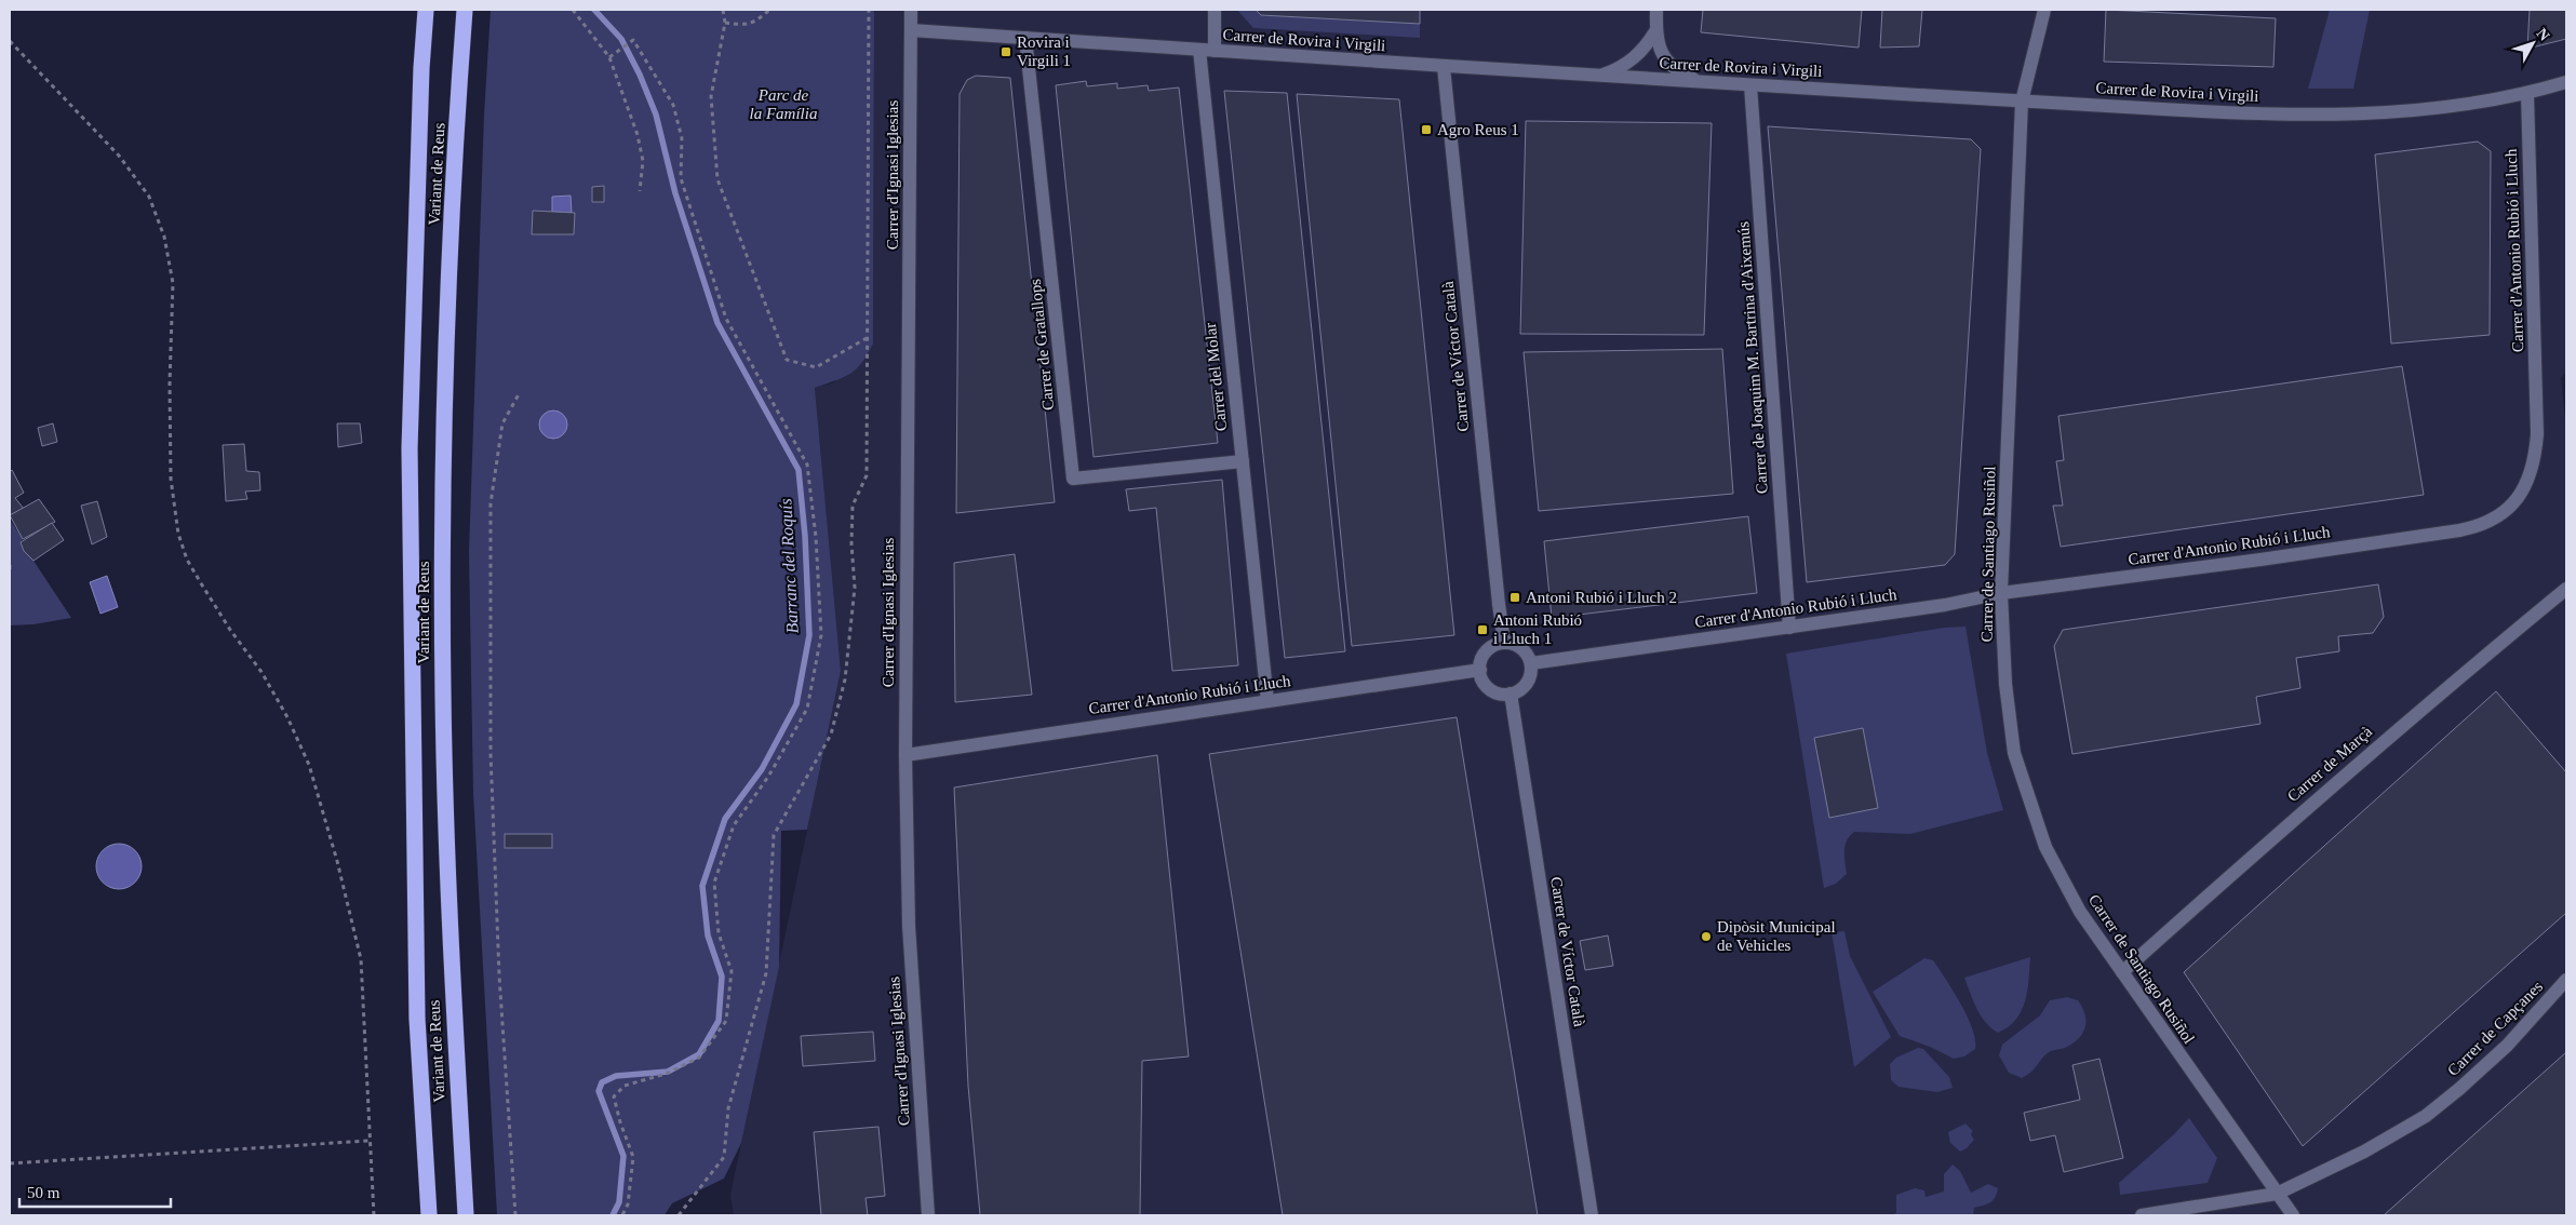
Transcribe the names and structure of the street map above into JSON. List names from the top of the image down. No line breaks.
{"streets":{"highway":["Variant de Reus"],"street":["Carrer de Rovira i Virgili","Carrer d'Ignasi Iglesias","Carrer d'Antonio Rubió i Lluch","Carrer de Gratallops","Carrer de Víctor Català","Carrer de Joaquim M. Bartrina d'Aixemús","Carrer del Molar","Carrer de Santiago Rusiñol","Carrer de Marçà","Carrer de Capçanes"]},"crossings":[["Carrer de Rovira i Virgili","Carrer d'Ignasi Iglesias"],["Carrer de Rovira i Virgili","Carrer d'Antonio Rubió i Lluch"],["Carrer de Rovira i Virgili","Carrer de Gratallops"],["Carrer de Rovira i Virgili","Carrer de Víctor Català"],["Carrer de Rovira i Virgili","Carrer de Joaquim M. Bartrina d'Aixemús"],["Carrer de Rovira i Virgili","Carrer del Molar"],["Carrer de Rovira i Virgili","Carrer de Santiago Rusiñol"],["Carrer d'Ignasi Iglesias","Carrer d'Antonio Rubió i Lluch"],["Carrer d'Antonio Rubió i Lluch","Carrer de Víctor Català"],["Carrer d'Antonio Rubió i Lluch","Carrer de Joaquim M. Bartrina d'Aixemús"],["Carrer d'Antonio Rubió i Lluch","Carrer del Molar"],["Carrer d'Antonio Rubió i Lluch","Carrer de Santiago Rusiñol"],["Carrer de Gratallops","Carrer del Molar"],["Carrer de Santiago Rusiñol","Carrer de Marçà"],["Carrer de Santiago Rusiñol","Carrer de Capçanes"]],"water":["Barranc del Roquís"],"parks":["Parc de la Família"],"places":{"transit":["Rovira i Virgili 1","Agro Reus 1","Antoni Rubió i Lluch 2","Antoni Rubió i Lluch 1"],"other":["Dipòsit Municipal de Vehicles"]},"scale_bar":"50 m","north":"top right"}
